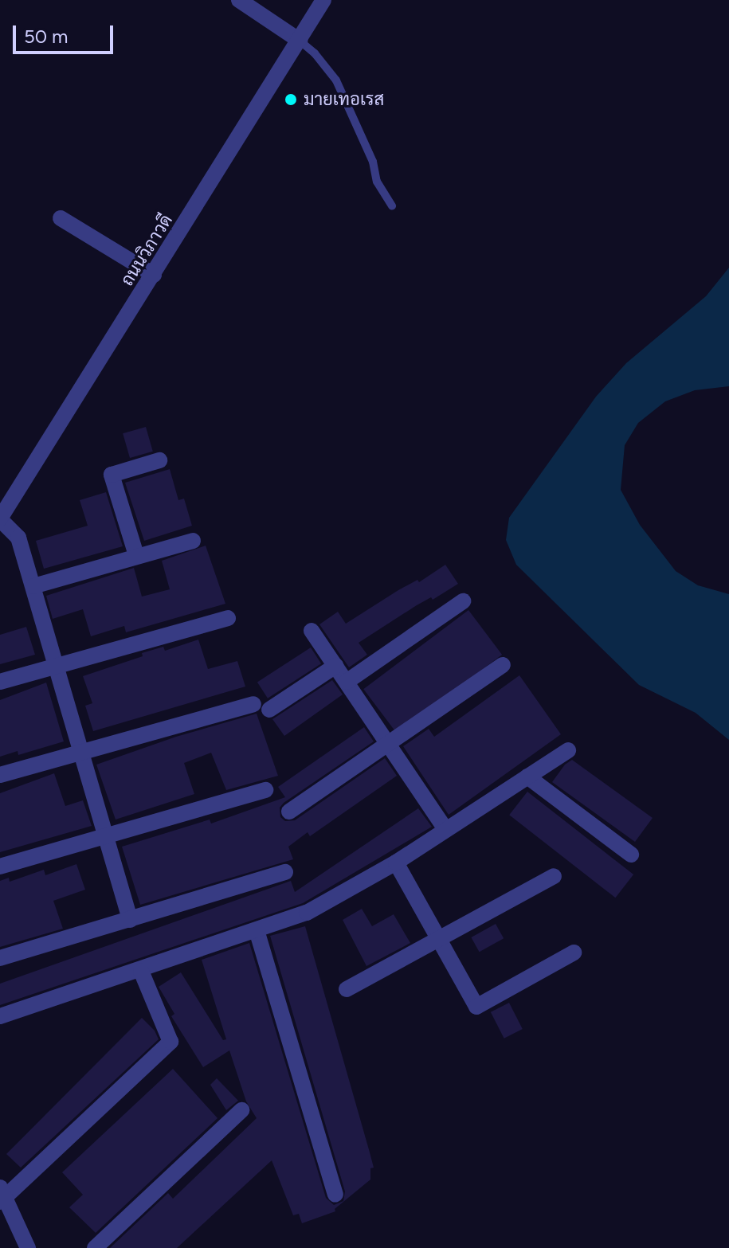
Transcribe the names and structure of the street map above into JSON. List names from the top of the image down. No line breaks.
{"streets":{"street":["ถนนวิภาวดี"]},"places":["มายเทอเรส"],"scale_bar":"50 m"}
